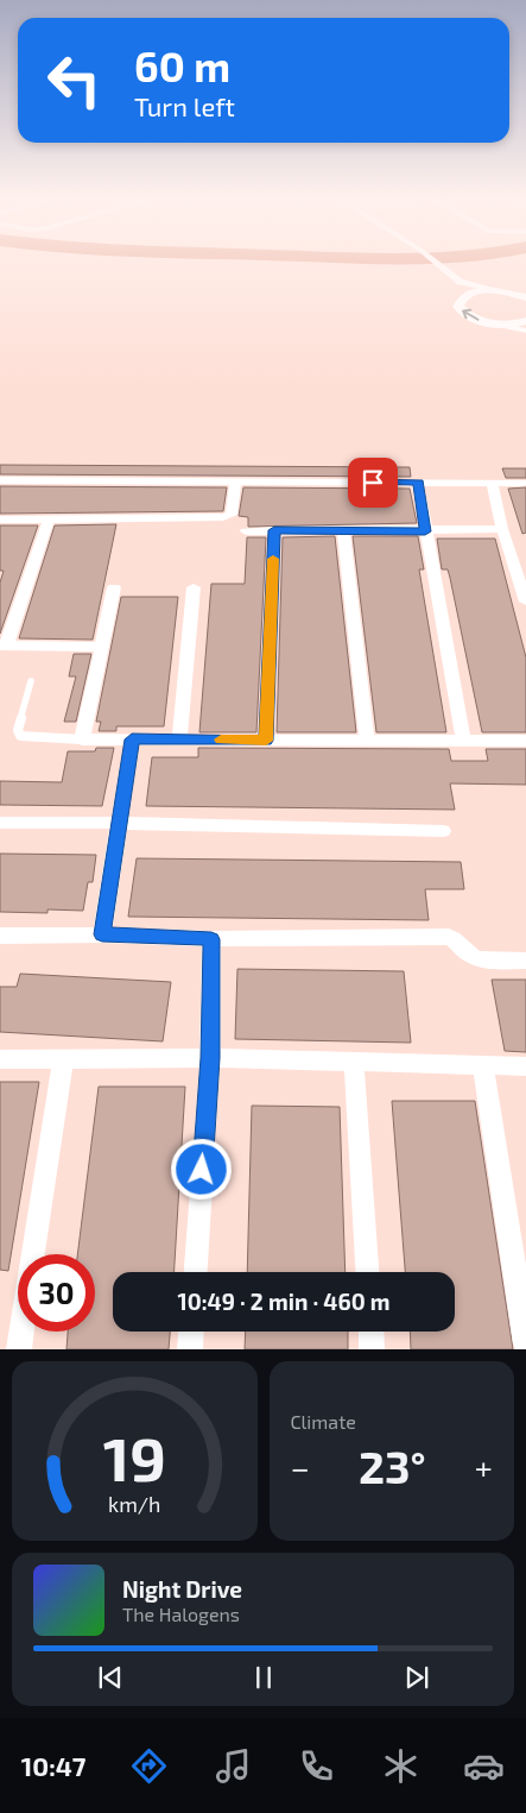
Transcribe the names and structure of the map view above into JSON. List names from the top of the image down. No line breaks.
{"page":{"turn":["60 m","Turn left"],"limit":"30","trip":"10:49 · 2 min · 460 m","tile":"Climate","heat":["−","23°","+"],"song":["Night Drive","The Halogens"],"tabs":"10:47","gauge":["19","km/h"]}}
